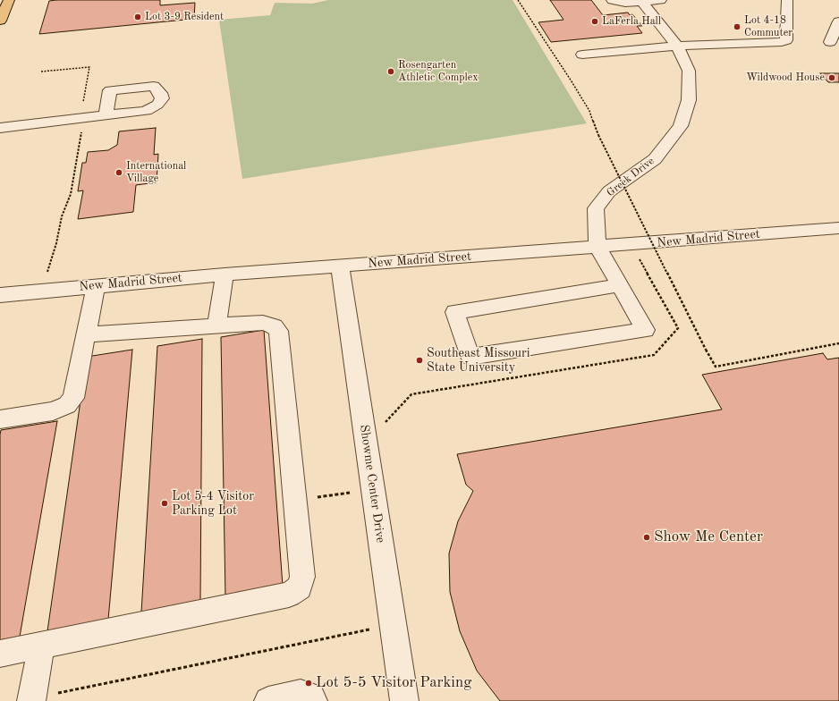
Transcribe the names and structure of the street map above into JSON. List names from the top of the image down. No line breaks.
{"streets":{"street":["Greek Drive","New Madrid Street","Showme Center Drive"]},"crossings":[["Greek Drive","New Madrid Street"],["New Madrid Street","Showme Center Drive"]],"places":["Lot 3-9 Resident","LaFerla Hall","Lot 4-18 Commuter","Rosengarten Athletic Complex","Wildwood House","International Village","Southeast Missouri State University","Lot 5-4 Visitor Parking Lot","Show Me Center","Lot 5-5 Visitor Parking"]}
